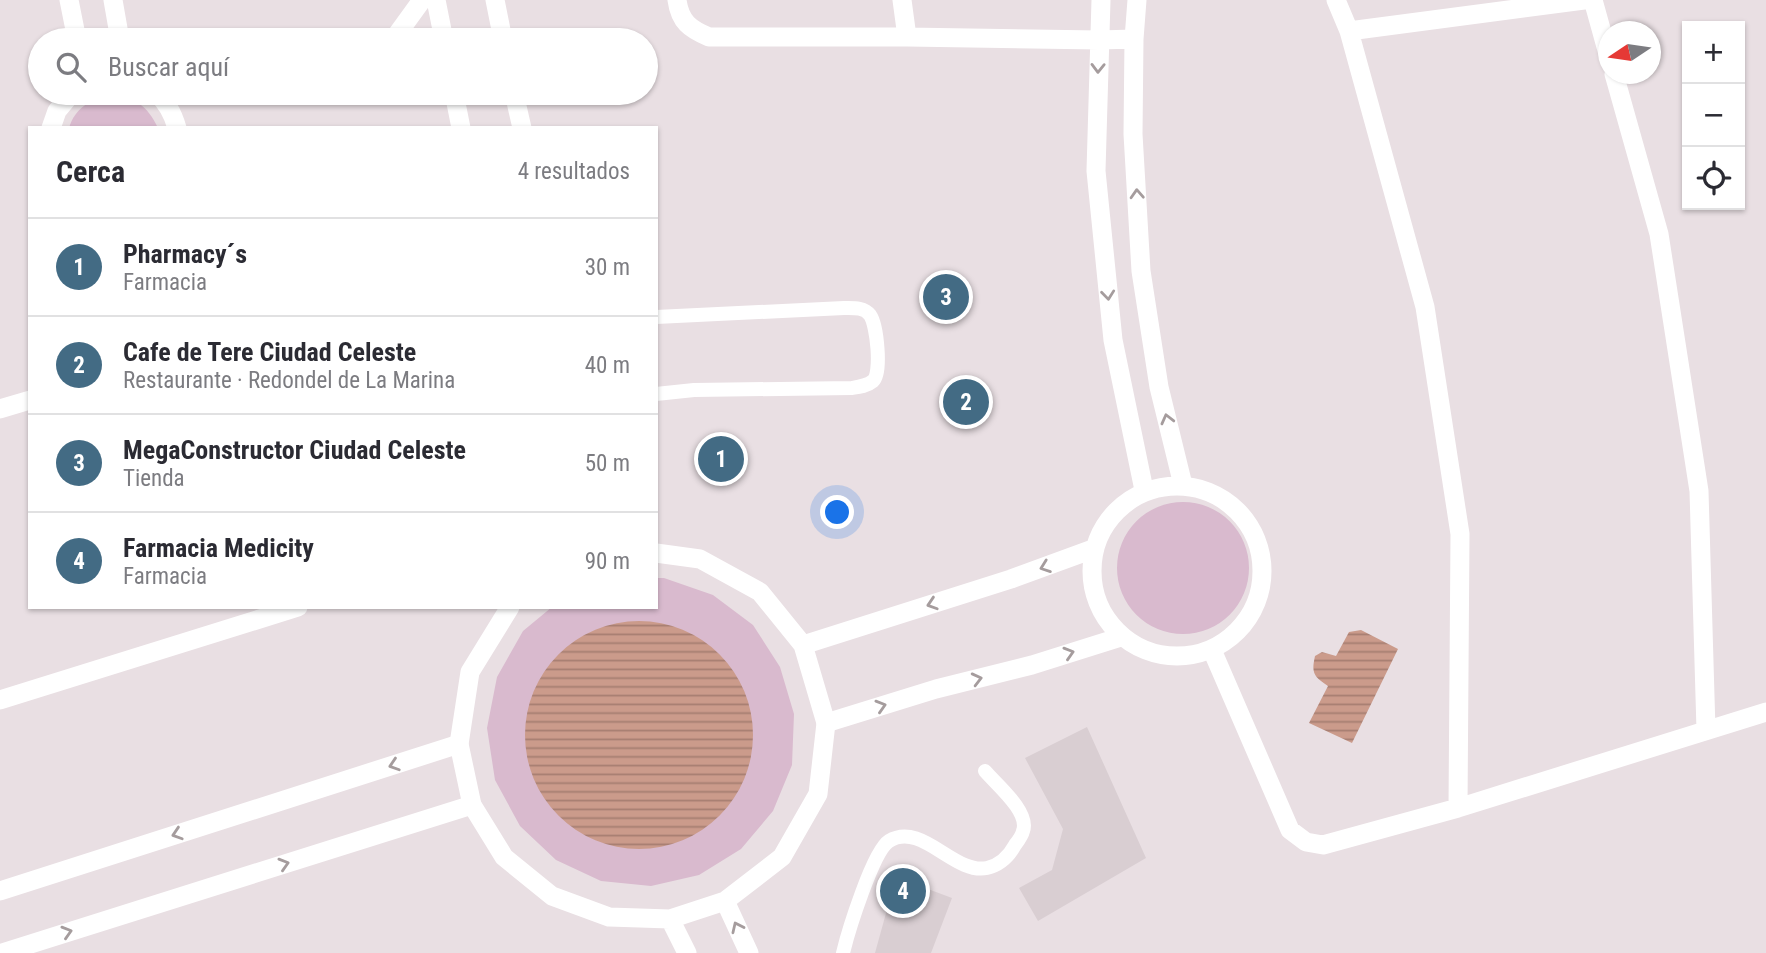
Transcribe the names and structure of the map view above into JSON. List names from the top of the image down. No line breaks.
{"north":"left","page":{"map_buttons":["+","−"],"search":"Buscar aquí","heading":["Cerca","4 resultados"],"list":[{"mark":"1","name":"Pharmacy´s","note":"Farmacia","value":"30 m"},{"mark":"2","name":"Cafe de Tere Ciudad Celeste","note":"Restaurante · Redondel de La Marina","value":"40 m"},{"mark":"3","name":"MegaConstructor Ciudad Celeste","note":"Tienda","value":"50 m"},{"mark":"4","name":"Farmacia Medicity","note":"Farmacia","value":"90 m"}],"pins":["3","2","1","4"]}}
